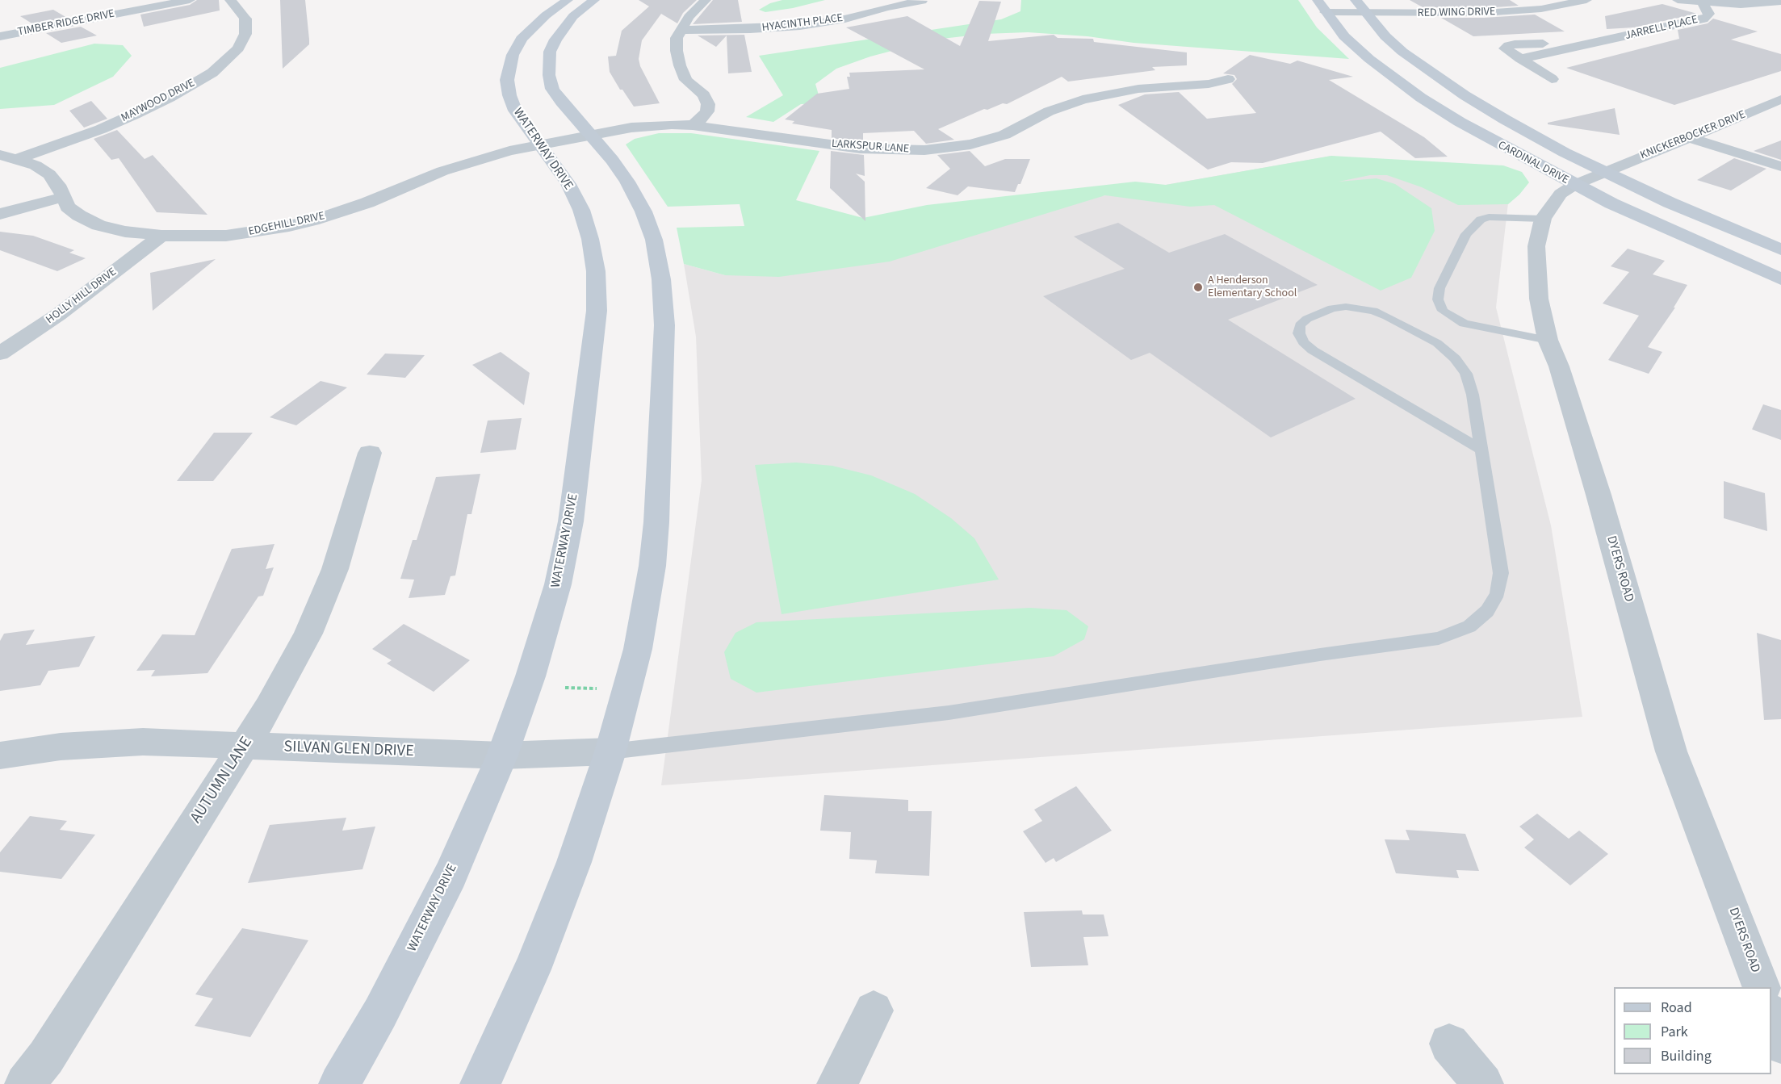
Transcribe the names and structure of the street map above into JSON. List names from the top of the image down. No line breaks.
{"streets":{"main road":["WATERWAY DRIVE","CARDINAL DRIVE"],"street":["RED WING DRIVE","TIMBER RIDGE DRIVE","HYACINTH PLACE","JARRELL PLACE","MAYWOOD DRIVE","KNICKERBOCKER DRIVE","LARKSPUR LANE","EDGEHILL DRIVE","HOLLY HILL DRIVE","DYERS ROAD","SILVAN GLEN DRIVE","AUTUMN LANE"]},"crossings":[["RED WING DRIVE","CARDINAL DRIVE"],["MAYWOOD DRIVE","EDGEHILL DRIVE"],["KNICKERBOCKER DRIVE","CARDINAL DRIVE"],["KNICKERBOCKER DRIVE","DYERS ROAD"],["LARKSPUR LANE","EDGEHILL DRIVE"],["WATERWAY DRIVE","EDGEHILL DRIVE"],["WATERWAY DRIVE","SILVAN GLEN DRIVE"],["CARDINAL DRIVE","DYERS ROAD"],["EDGEHILL DRIVE","HOLLY HILL DRIVE"],["SILVAN GLEN DRIVE","AUTUMN LANE"]],"places":["A Henderson Elementary School"],"legend":["Road","Park","Building"]}
